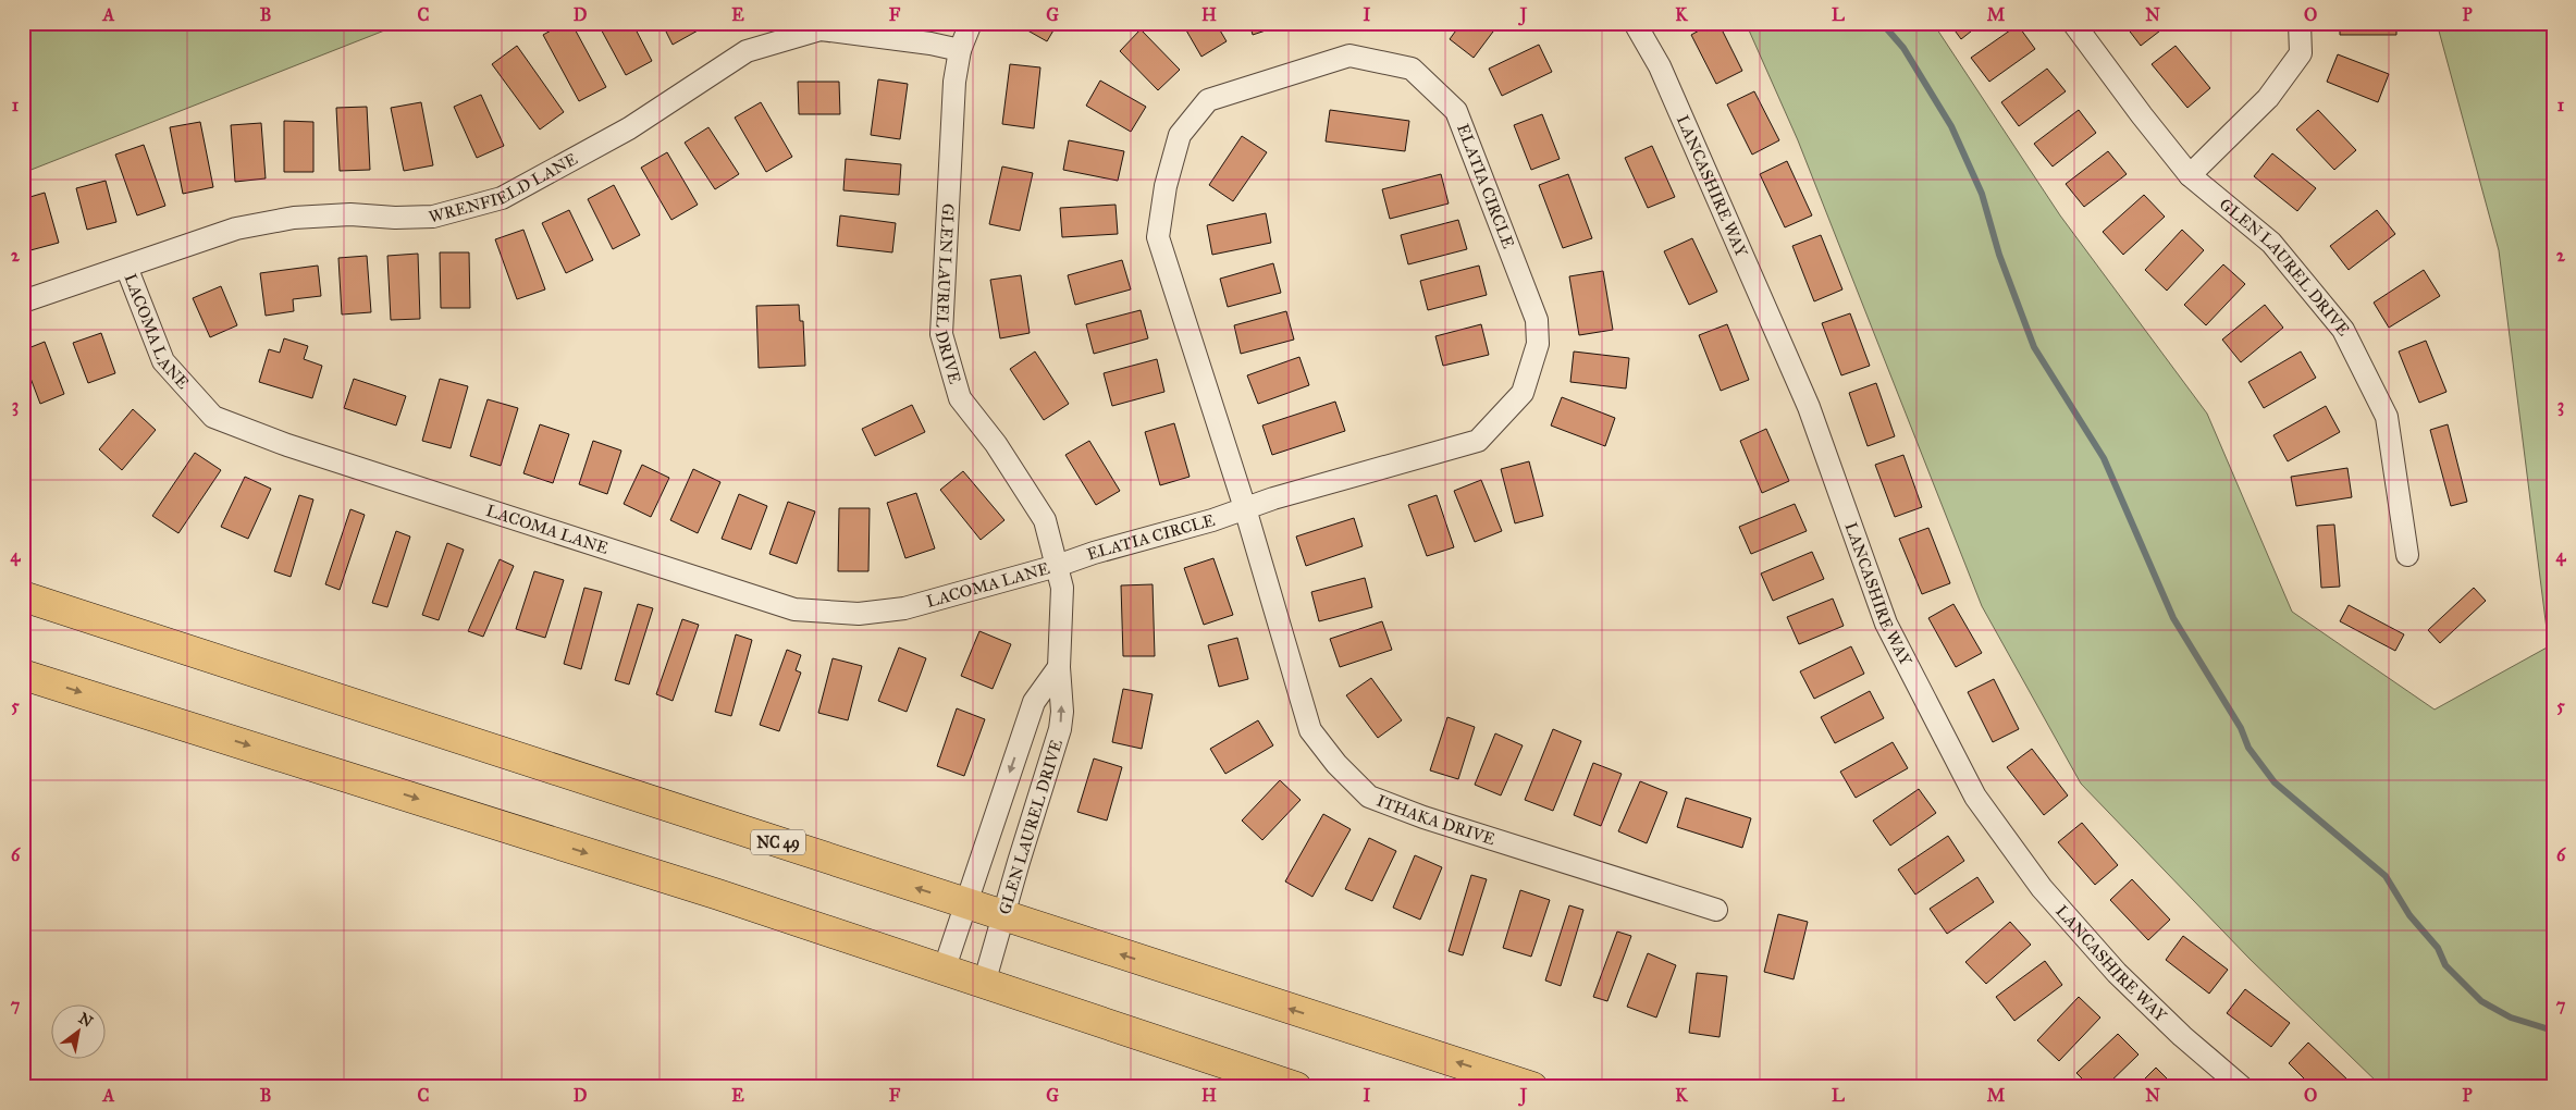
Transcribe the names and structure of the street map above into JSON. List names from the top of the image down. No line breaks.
{"streets":{"highway":["NC 49"],"street":["WRENFIELD LANE","ELATIA CIRCLE","LANCASHIRE WAY","GLEN LAUREL DRIVE","LACOMA LANE","ITHAKA DRIVE"]},"crossings":[["WRENFIELD LANE","GLEN LAUREL DRIVE"],["WRENFIELD LANE","LACOMA LANE"],["ELATIA CIRCLE","GLEN LAUREL DRIVE"],["ELATIA CIRCLE","LACOMA LANE"],["ELATIA CIRCLE","ITHAKA DRIVE"],["GLEN LAUREL DRIVE","LACOMA LANE"],["GLEN LAUREL DRIVE","NC 49"]],"north":"top right","grid":{"columns":["A","B","C","D","E","F","G","H","I","J","K","L","M","N","O","P"],"rows":["1","2","3","4","5","6","7"]}}
